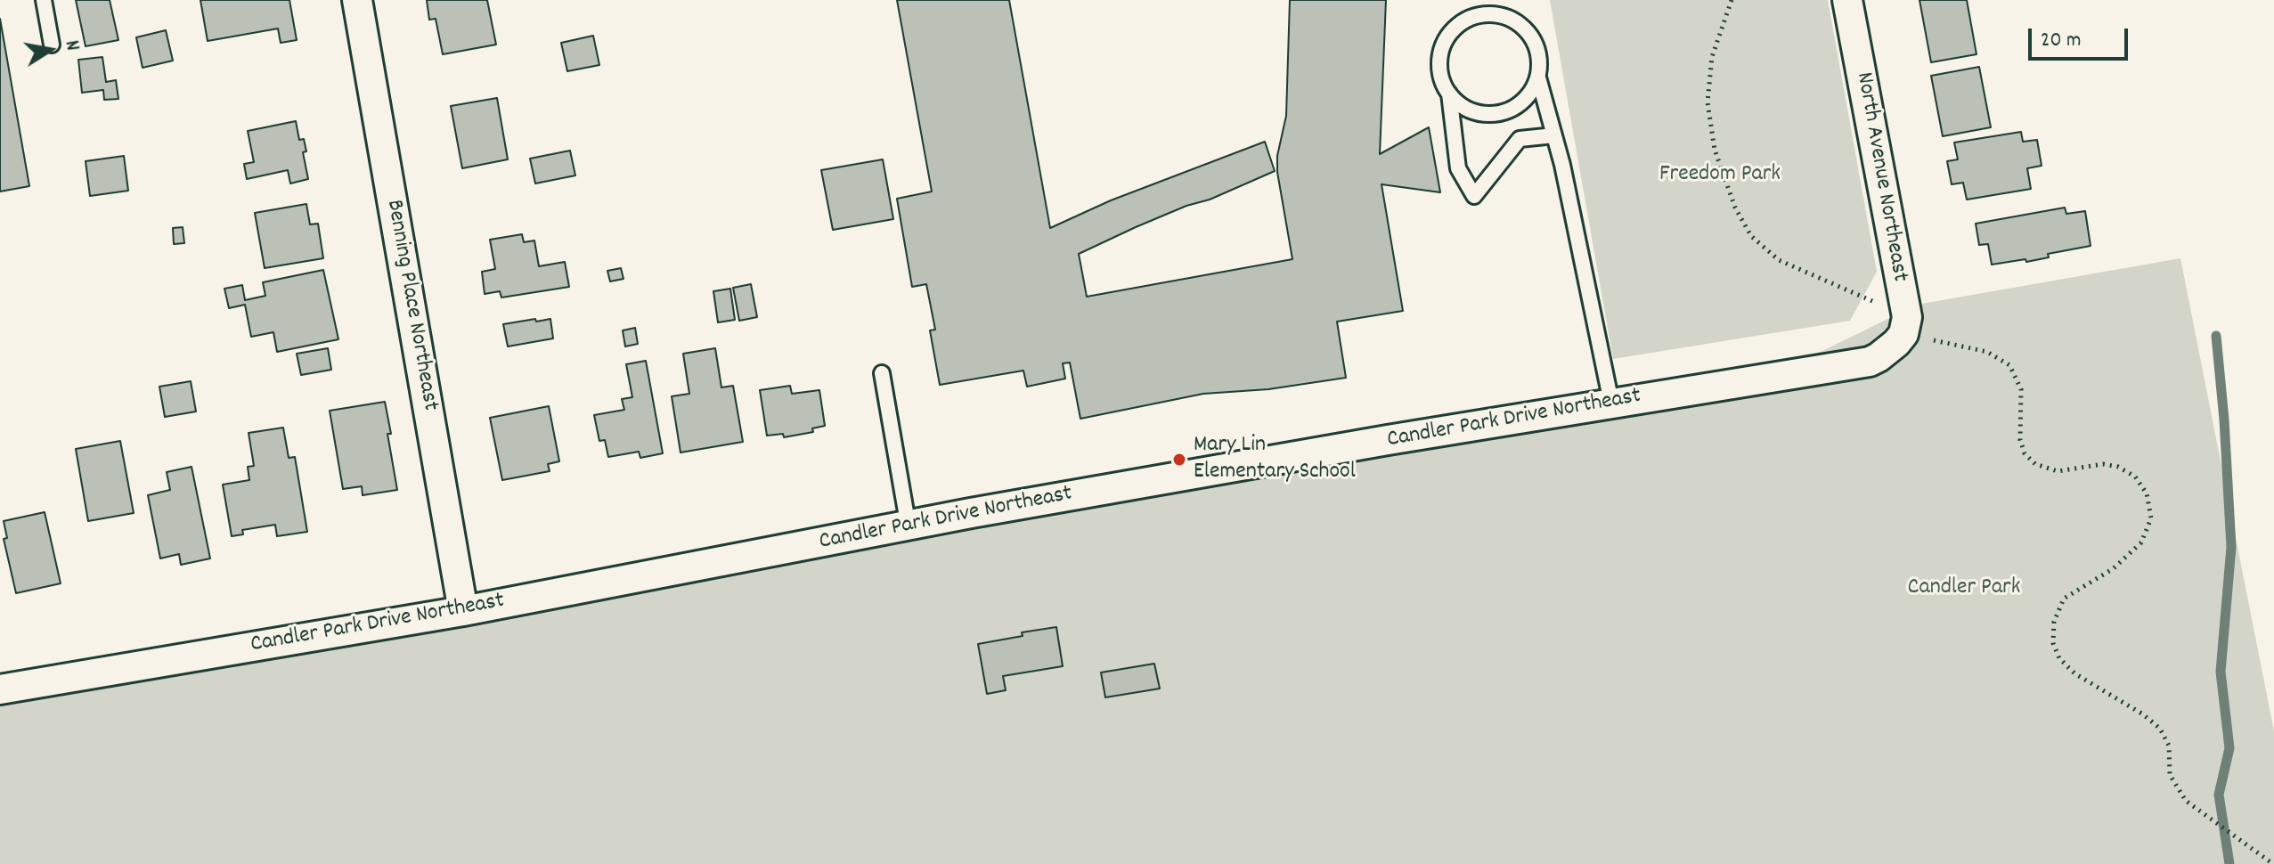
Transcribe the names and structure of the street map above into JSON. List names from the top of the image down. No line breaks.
{"streets":{"street":["North Avenue Northeast","Benning Place Northeast","Candler Park Drive Northeast"]},"crossings":[["North Avenue Northeast","Candler Park Drive Northeast"],["Benning Place Northeast","Candler Park Drive Northeast"]],"parks":["Freedom Park","Candler Park"],"places":["Mary Lin Elementary School"],"scale_bar":"20 m","north":"right"}
